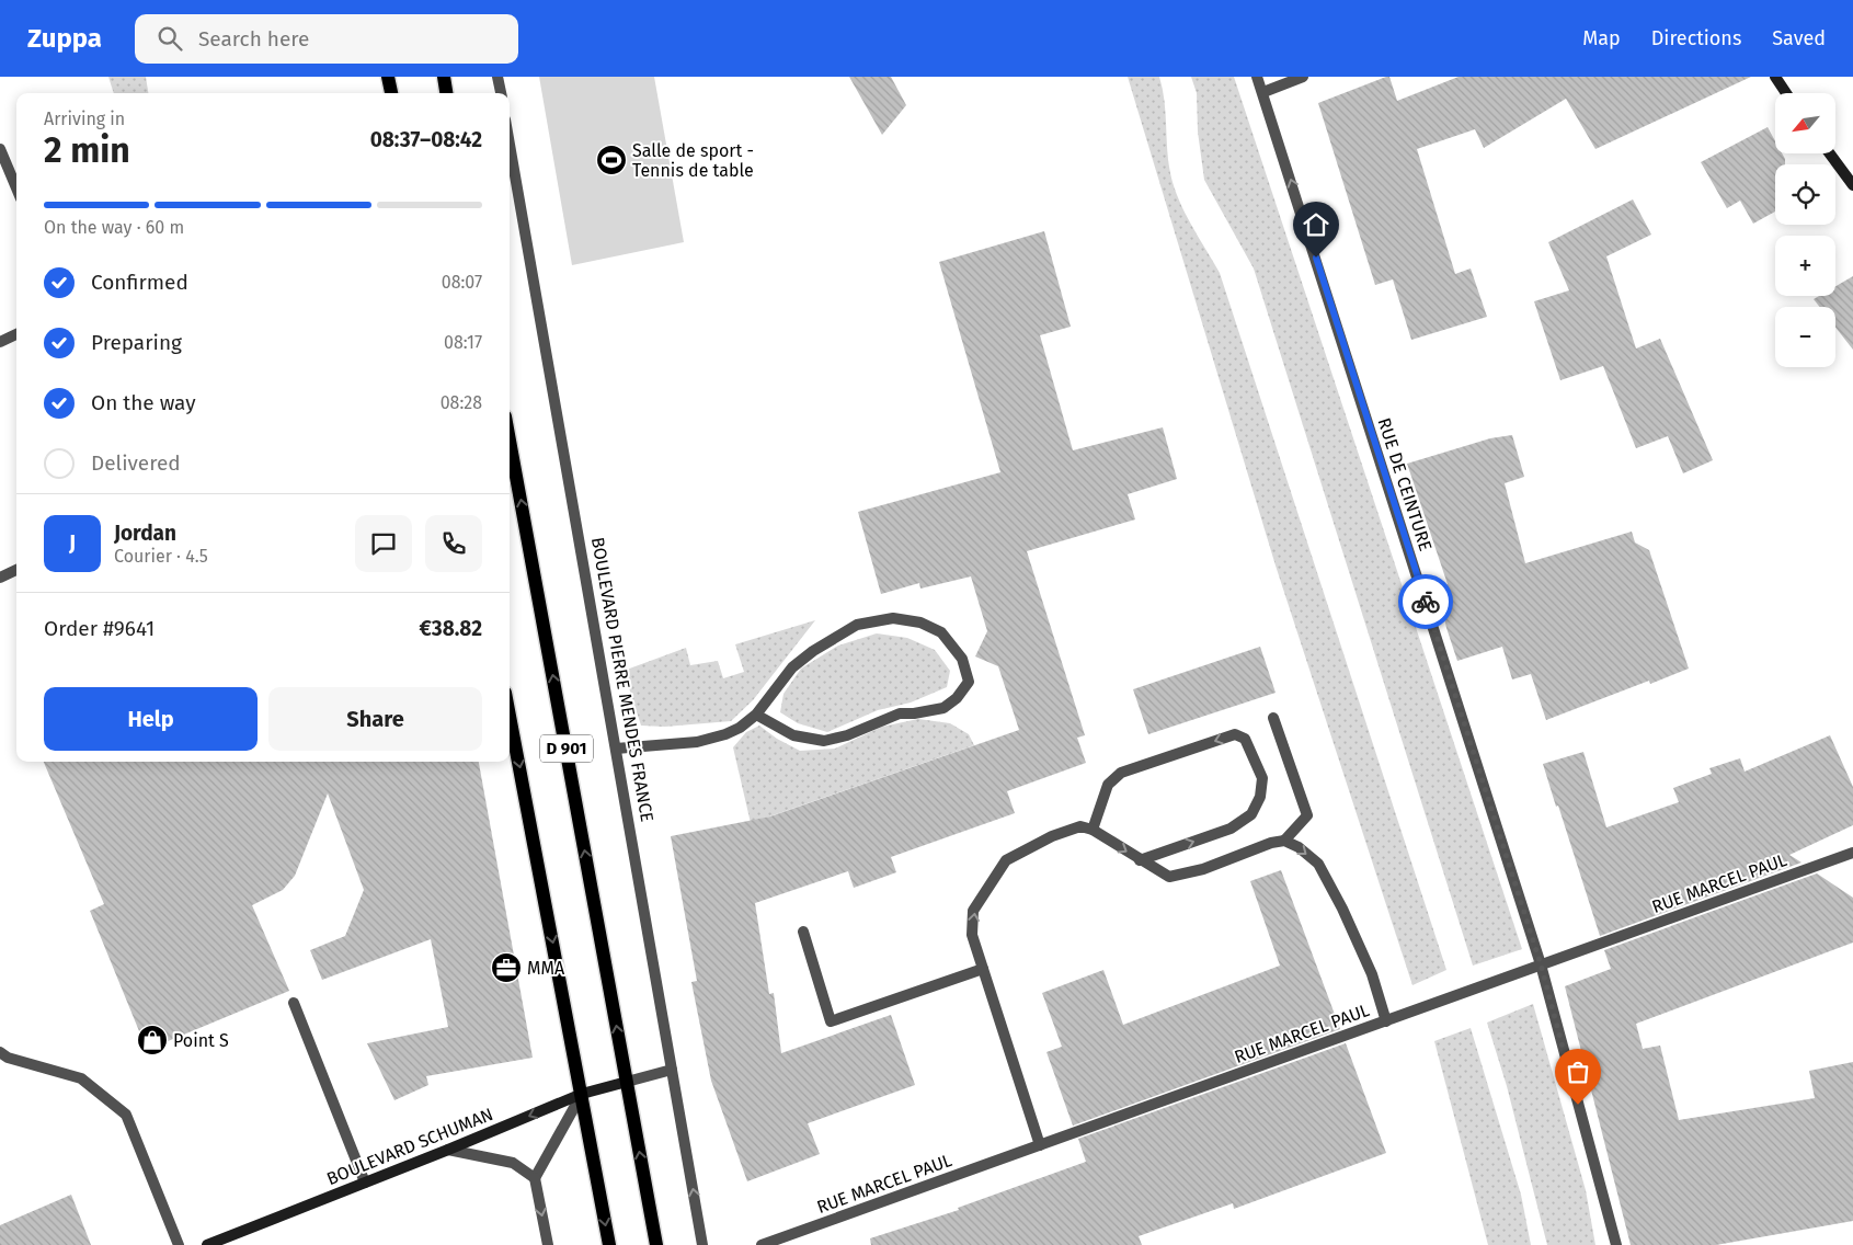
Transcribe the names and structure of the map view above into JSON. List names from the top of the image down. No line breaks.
{"streets":{"main road":["D 901"],"street":["RUE DE CEINTURE","BOULEVARD PIERRE MENDES FRANCE","RUE MARCEL PAUL","BOULEVARD SCHUMAN"]},"crossings":[["RUE DE CEINTURE","RUE MARCEL PAUL"],["D 901","BOULEVARD SCHUMAN"]],"one_way":["RUE DE CEINTURE"],"places":{"sports":["Salle de sport - Tennis de table"],"office":["MMA"],"shop":["Point S"]},"north":"bottom left","page":{"header":"Zuppa","search":"Search here","nav":["Map","Directions","Saved"],"map_buttons":["+","−"],"heading":["2 min","Arriving in","08:37–08:42"],"panel":["Jordan","Courier · 4.5","Order #9641","€38.82"],"bar":"On the way · 60 m","list":[["Confirmed","08:07"],["Preparing","08:17"],["On the way","08:28"],"Delivered"],"round":"J","buttons":["Help","Share"]}}
